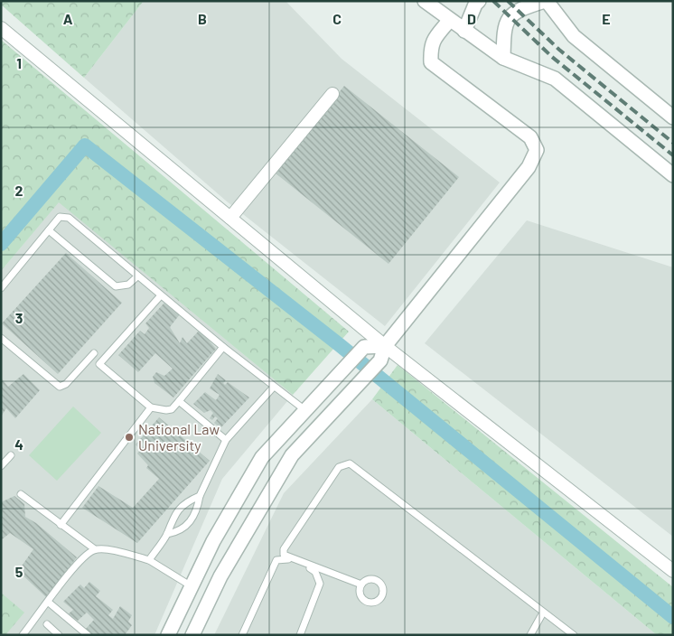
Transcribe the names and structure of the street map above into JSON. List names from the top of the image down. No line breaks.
{"places":["National Law University"],"grid":{"columns":["A","B","C","D","E"],"rows":["1","2","3","4","5"]}}
